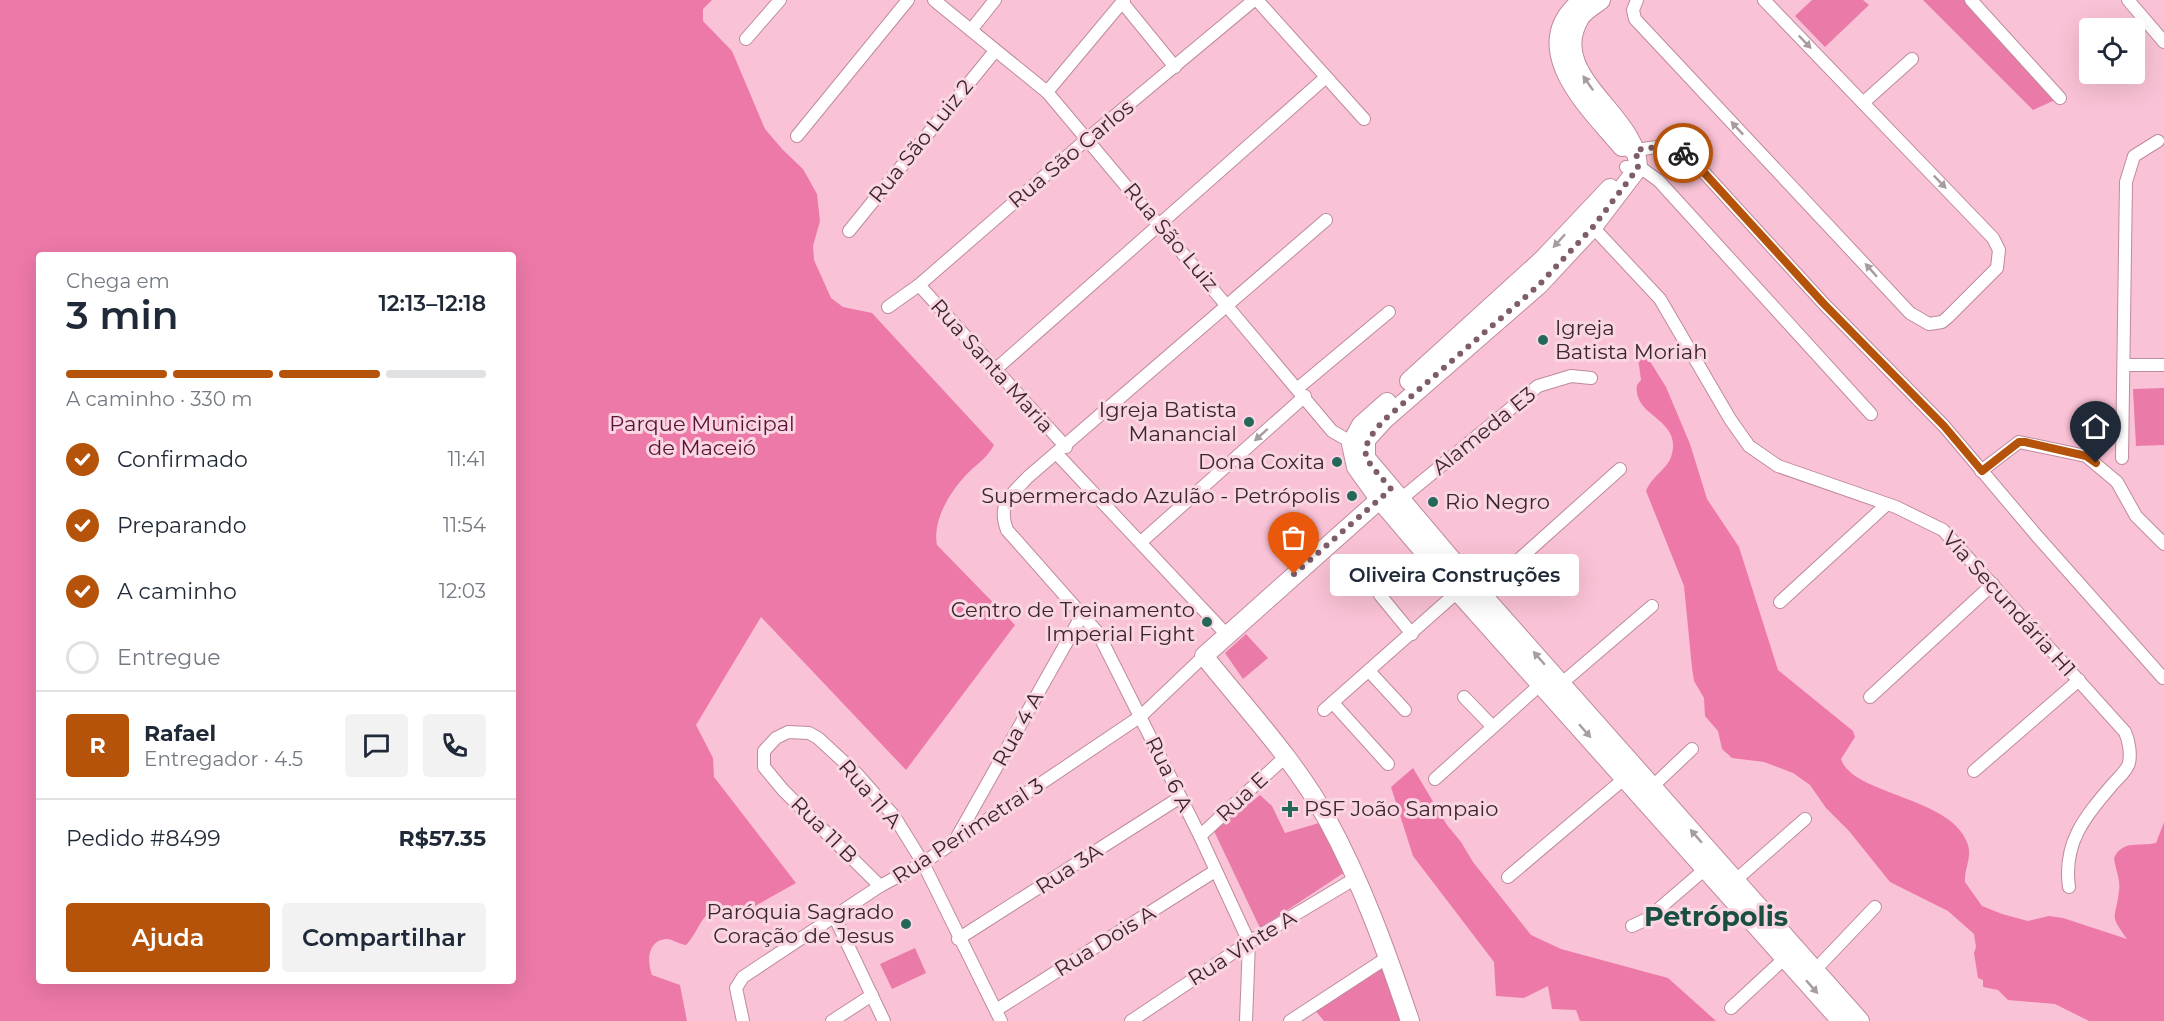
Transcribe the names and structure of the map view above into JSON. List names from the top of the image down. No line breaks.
{"streets":{"street":["Rua São Luiz 2","Rua São Carlos","Rua São Luiz","Rua Santa Maria","Alameda E3","Via Secundária H1","Rua 4 A","Rua 6 A","Rua 11 A","Rua E","Rua 11 B","Rua Perimetral 3","Rua 3A","Rua Dois A","Rua Vinte A"]},"crossings":[["Rua São Luiz 2","Rua São Luiz"],["Rua São Carlos","Rua São Luiz"],["Rua São Carlos","Rua Santa Maria"],["Rua São Luiz","Rua 6 A"],["Rua Santa Maria","Rua 6 A"],["Rua 4 A","Rua 6 A"],["Rua 4 A","Rua Perimetral 3"],["Rua 6 A","Rua E"],["Rua 6 A","Rua Perimetral 3"],["Rua 6 A","Rua 3A"],["Rua 6 A","Rua Dois A"],["Rua 6 A","Rua Vinte A"],["Rua 11 A","Rua 11 B"],["Rua 11 A","Rua Perimetral 3"],["Rua 11 A","Rua 3A"],["Rua 11 A","Rua Dois A"],["Rua 11 B","Rua Perimetral 3"]],"districts":["Petrópolis"],"parks":["Parque Municipal de Maceió"],"places":{"other":["Igreja Batista Moriah","Igreja Batista Manancial","Dona Coxita","Supermercado Azulão - Petrópolis","Rio Negro","Oliveira Construções","Centro de Treinamento Imperial Fight","Paróquia Sagrado Coração de Jesus"],"health":["PSF João Sampaio"]},"page":{"heading":["3 min","Chega em","12:13–12:18"],"panel":["Rafael","Entregador · 4.5","Pedido #8499","R$57.35"],"bar":"A caminho · 330 m","list":[["Confirmado","11:41"],["Preparando","11:54"],["A caminho","12:03"],"Entregue"],"bubble":"Oliveira Construções","round":"R","buttons":["Ajuda","Compartilhar"]}}
